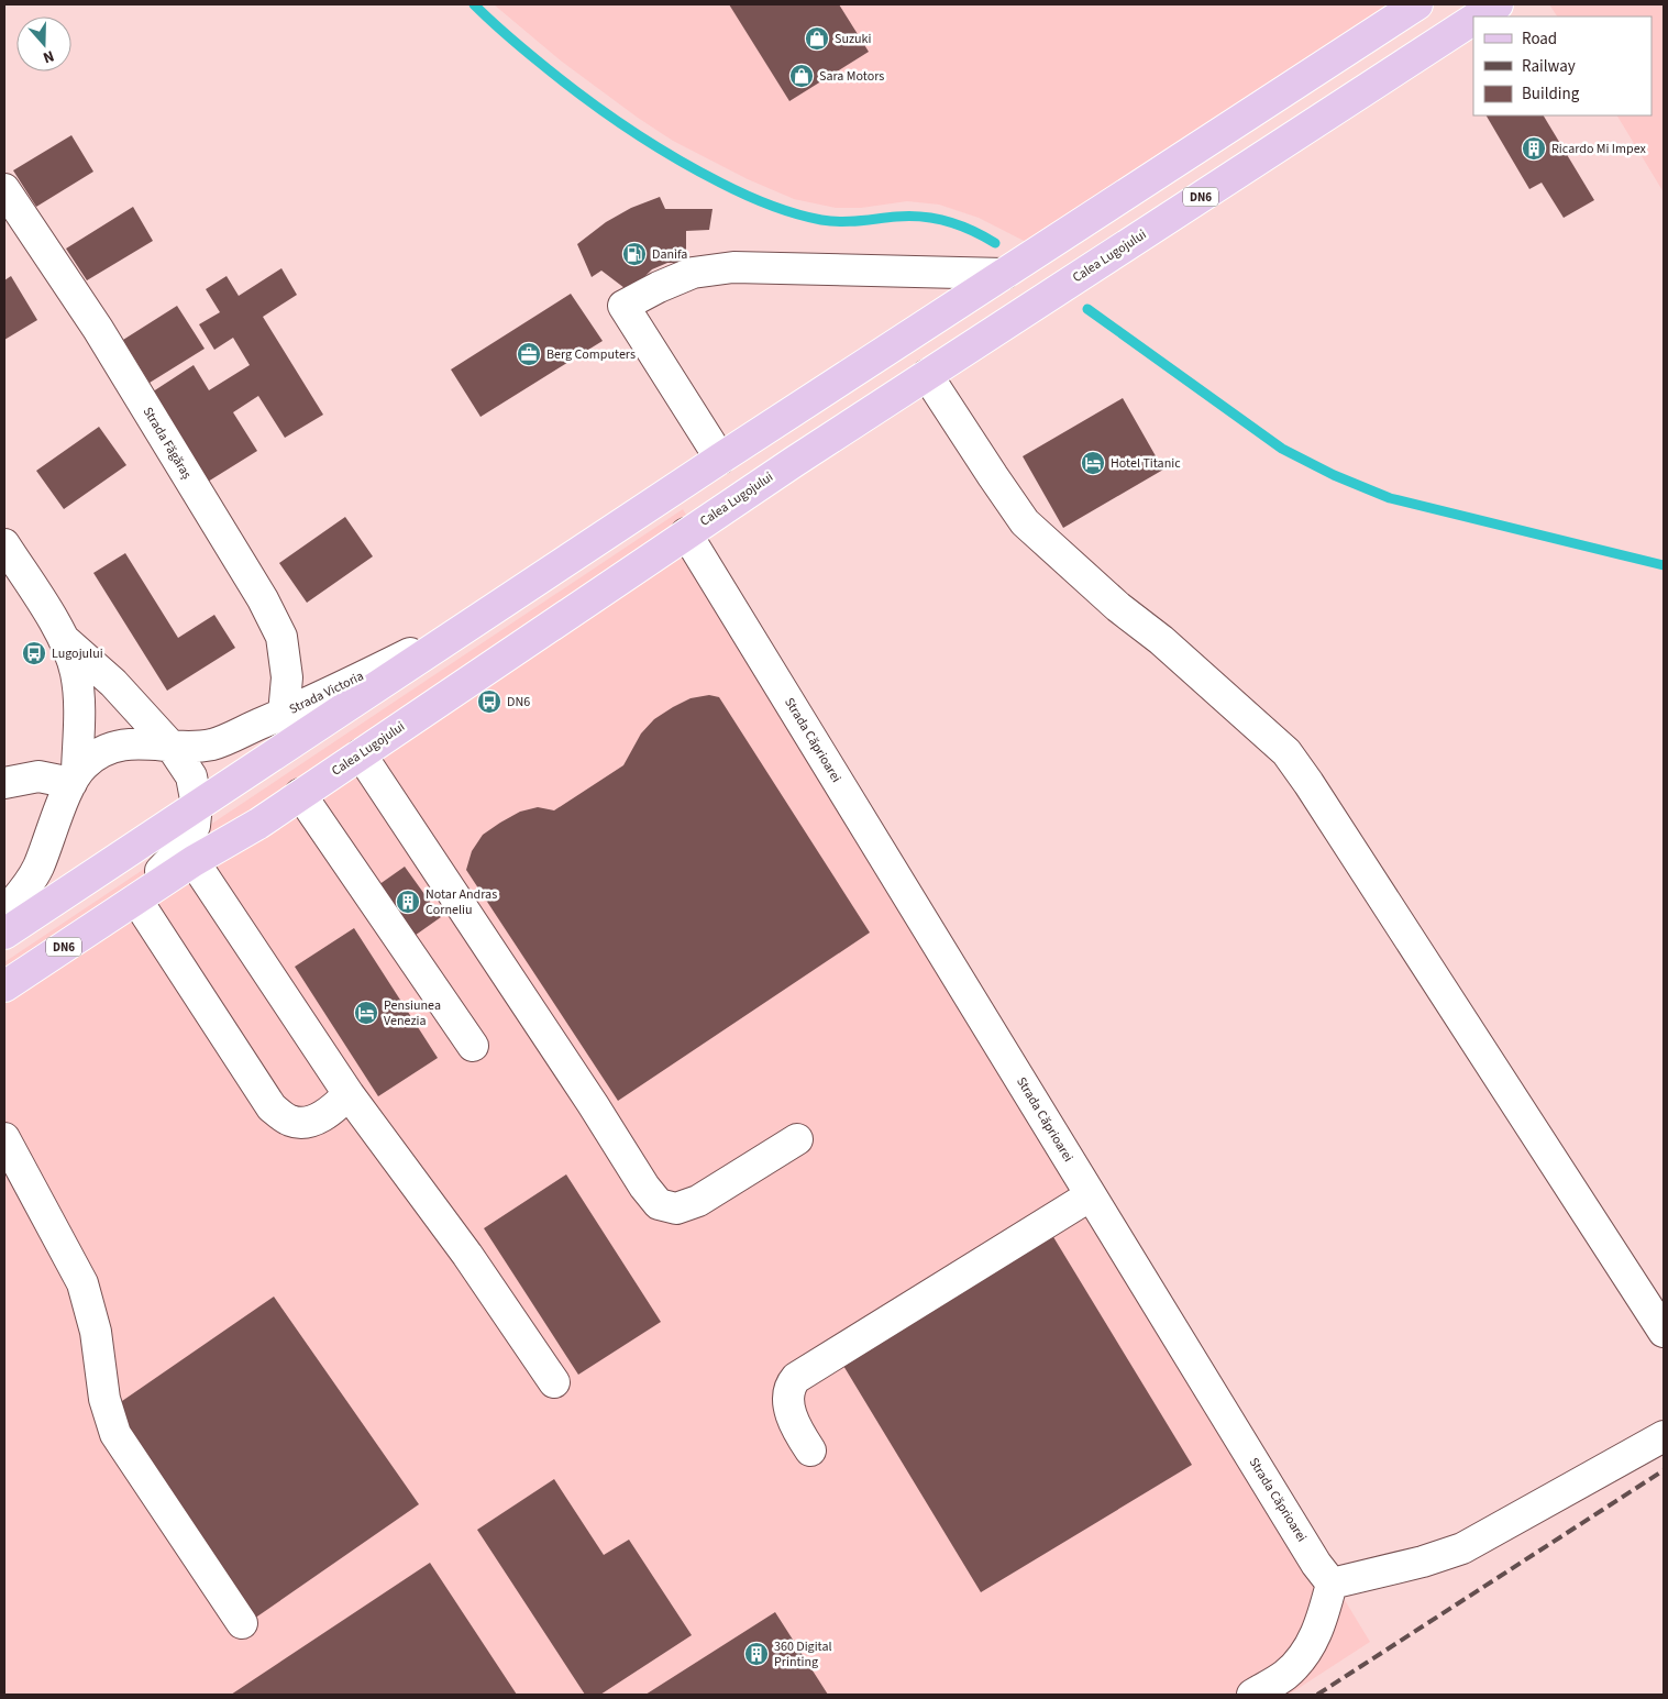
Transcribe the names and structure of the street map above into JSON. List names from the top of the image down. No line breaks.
{"streets":{"main road":["DN6","Calea Lugojului"],"street":["Strada Făgăraș","Strada Victoria","Strada Căprioarei"]},"crossings":[["Calea Lugojului","Strada Căprioarei"],["Strada Făgăraș","Strada Victoria"]],"places":{"shop":["Suzuki","Sara Motors"],"building":["Ricardo Mi Impex","Notar Andras Corneliu","360 Digital Printing"],"fuel station":["Danifa"],"office":["Berg Computers"],"hotel":["Hotel Titanic","Pensiunea Venezia"],"bus stop":["Lugojului","DN6"]},"legend":["Road","Railway","Building"],"north":"bottom"}
